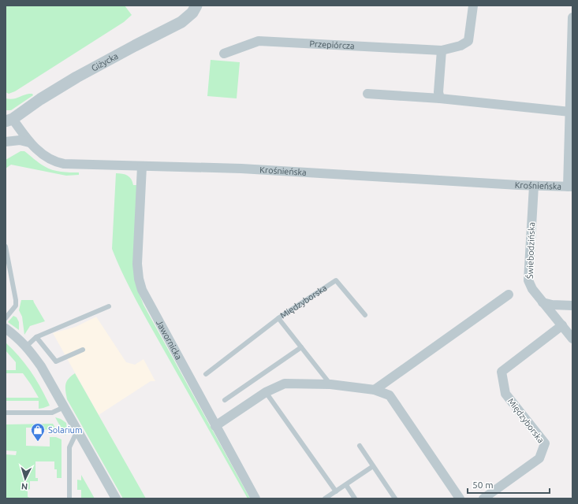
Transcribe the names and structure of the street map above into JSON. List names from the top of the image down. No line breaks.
{"streets":{"street":["Przepiórcza","Giżycka","Krośnieńska","Świebodzińska","Międzyborska","Jawornicka"]},"crossings":[["Giżycka","Krośnieńska"],["Krośnieńska","Świebodzińska"],["Krośnieńska","Jawornicka"],["Świebodzińska","Międzyborska"]],"places":{"shop":["Solarium"]},"scale_bar":"50 m","north":"bottom"}
